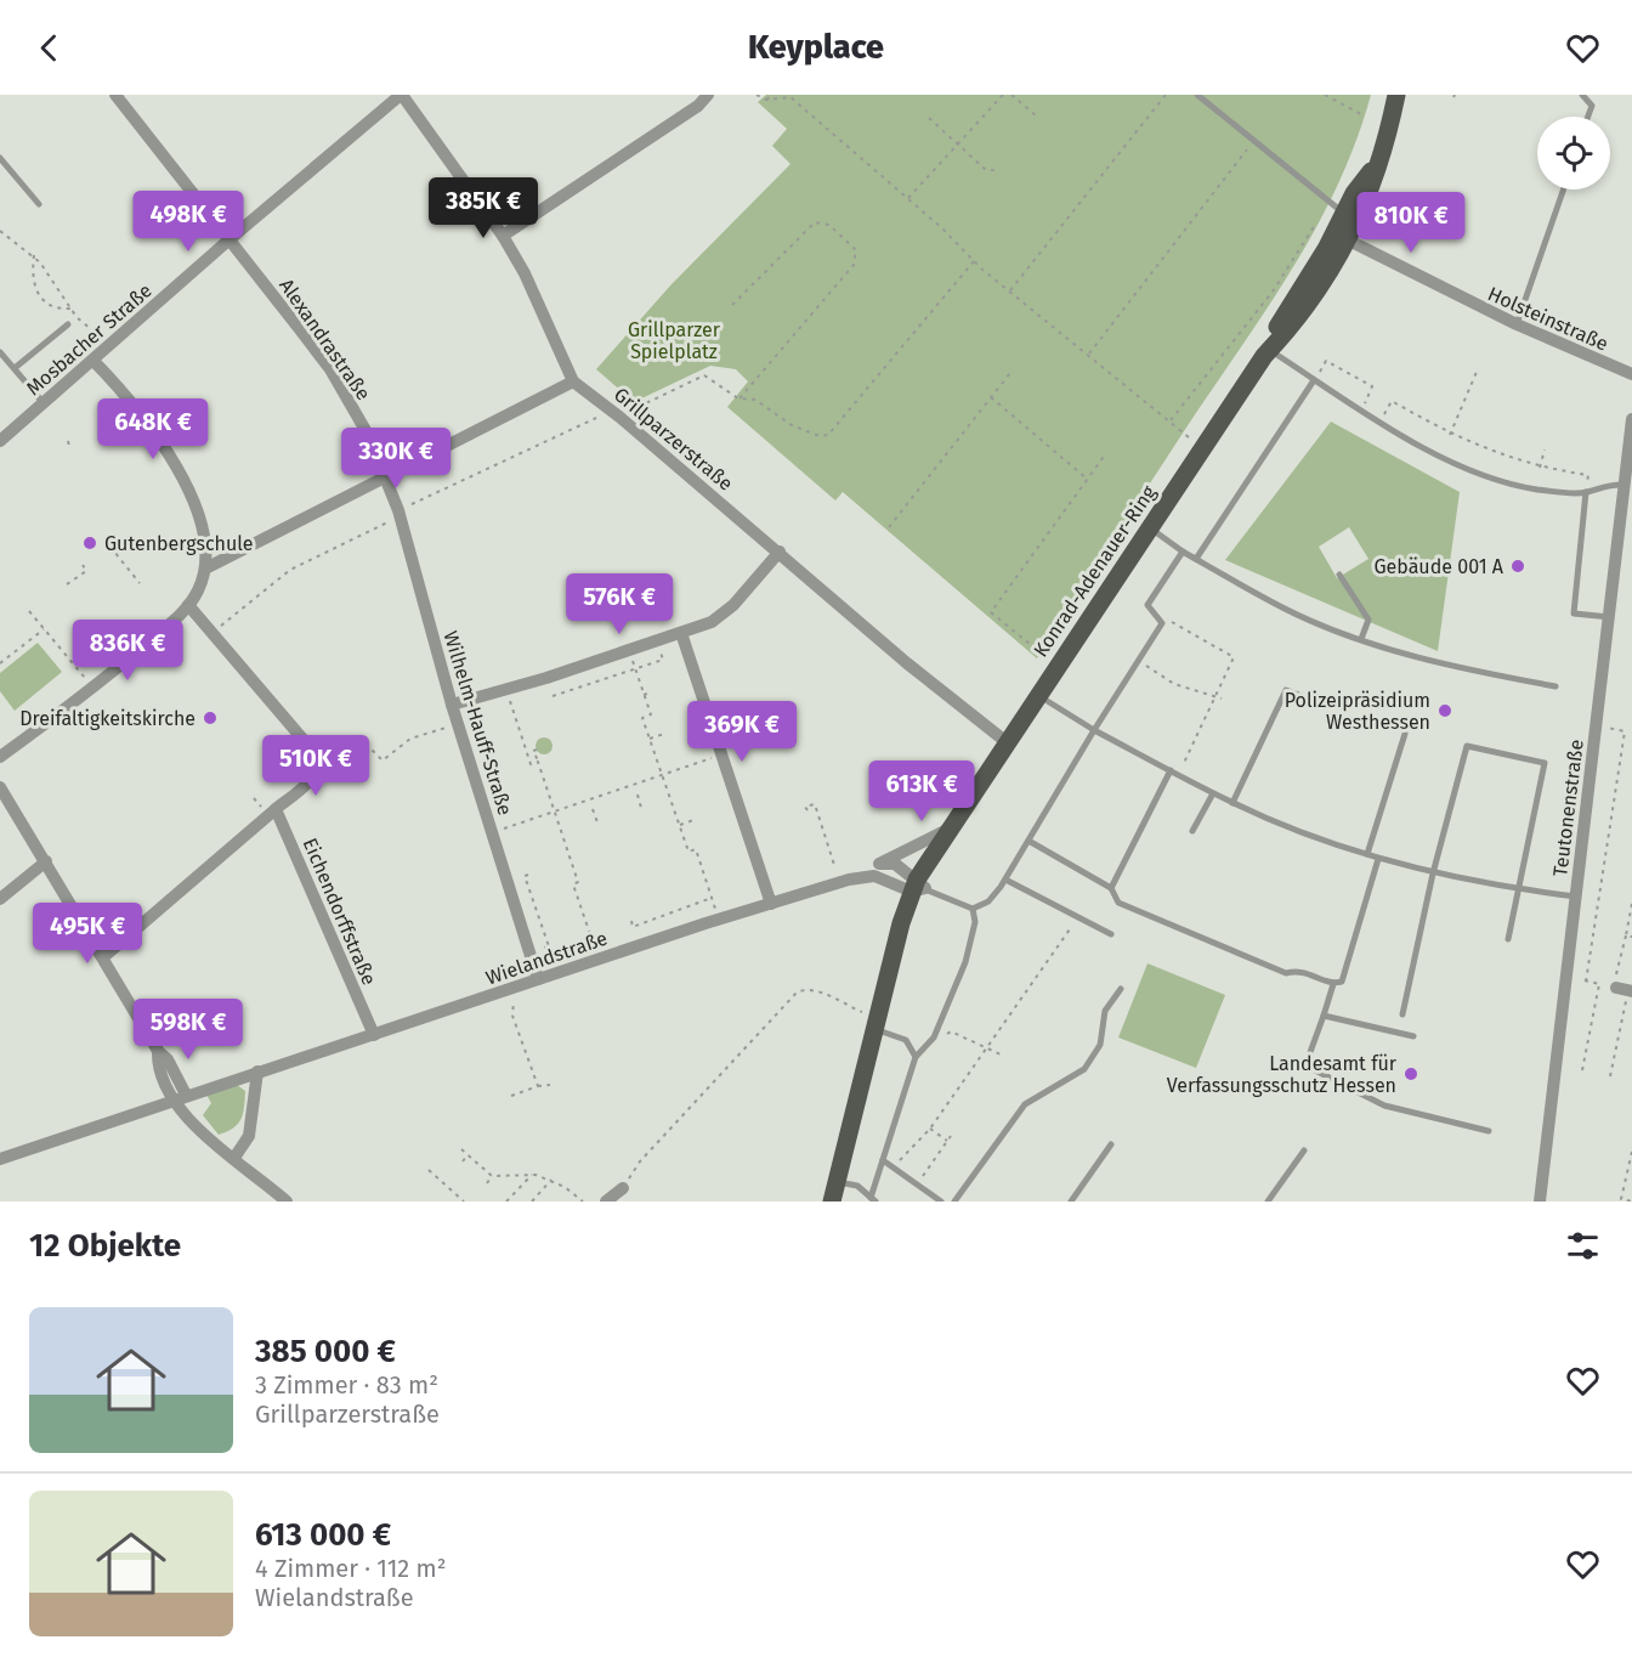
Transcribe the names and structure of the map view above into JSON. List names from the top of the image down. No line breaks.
{"streets":{"main road":["Konrad-Adenauer-Ring"],"street":["Holsteinstraße","Mosbacher Straße","Alexandrastraße","Grillparzerstraße","Wilhelm-Hauff-Straße","Teutonenstraße","Eichendorffstraße","Wielandstraße"]},"crossings":[["Holsteinstraße","Konrad-Adenauer-Ring"],["Mosbacher Straße","Alexandrastraße"],["Mosbacher Straße","Grillparzerstraße"],["Alexandrastraße","Wilhelm-Hauff-Straße"],["Grillparzerstraße","Konrad-Adenauer-Ring"],["Konrad-Adenauer-Ring","Wielandstraße"],["Wilhelm-Hauff-Straße","Wielandstraße"],["Eichendorffstraße","Wielandstraße"]],"parks":["Grillparzer Spielplatz"],"places":["Gutenbergschule","Gebäude 001 A","Polizeipräsidium Westhessen","Dreifaltigkeitskirche","Landesamt für Verfassungsschutz Hessen"],"page":{"header":"Keyplace","price":["385K €","498K €","810K €","648K €","330K €","576K €","836K €","369K €","510K €","613K €","495K €","598K €"],"heading":"12 Objekte","list":[{"name":"385 000 €","note":"3 Zimmer · 83 m² · Grillparzerstraße"},{"name":"613 000 €","note":"4 Zimmer · 112 m² · Wielandstraße"}]}}
